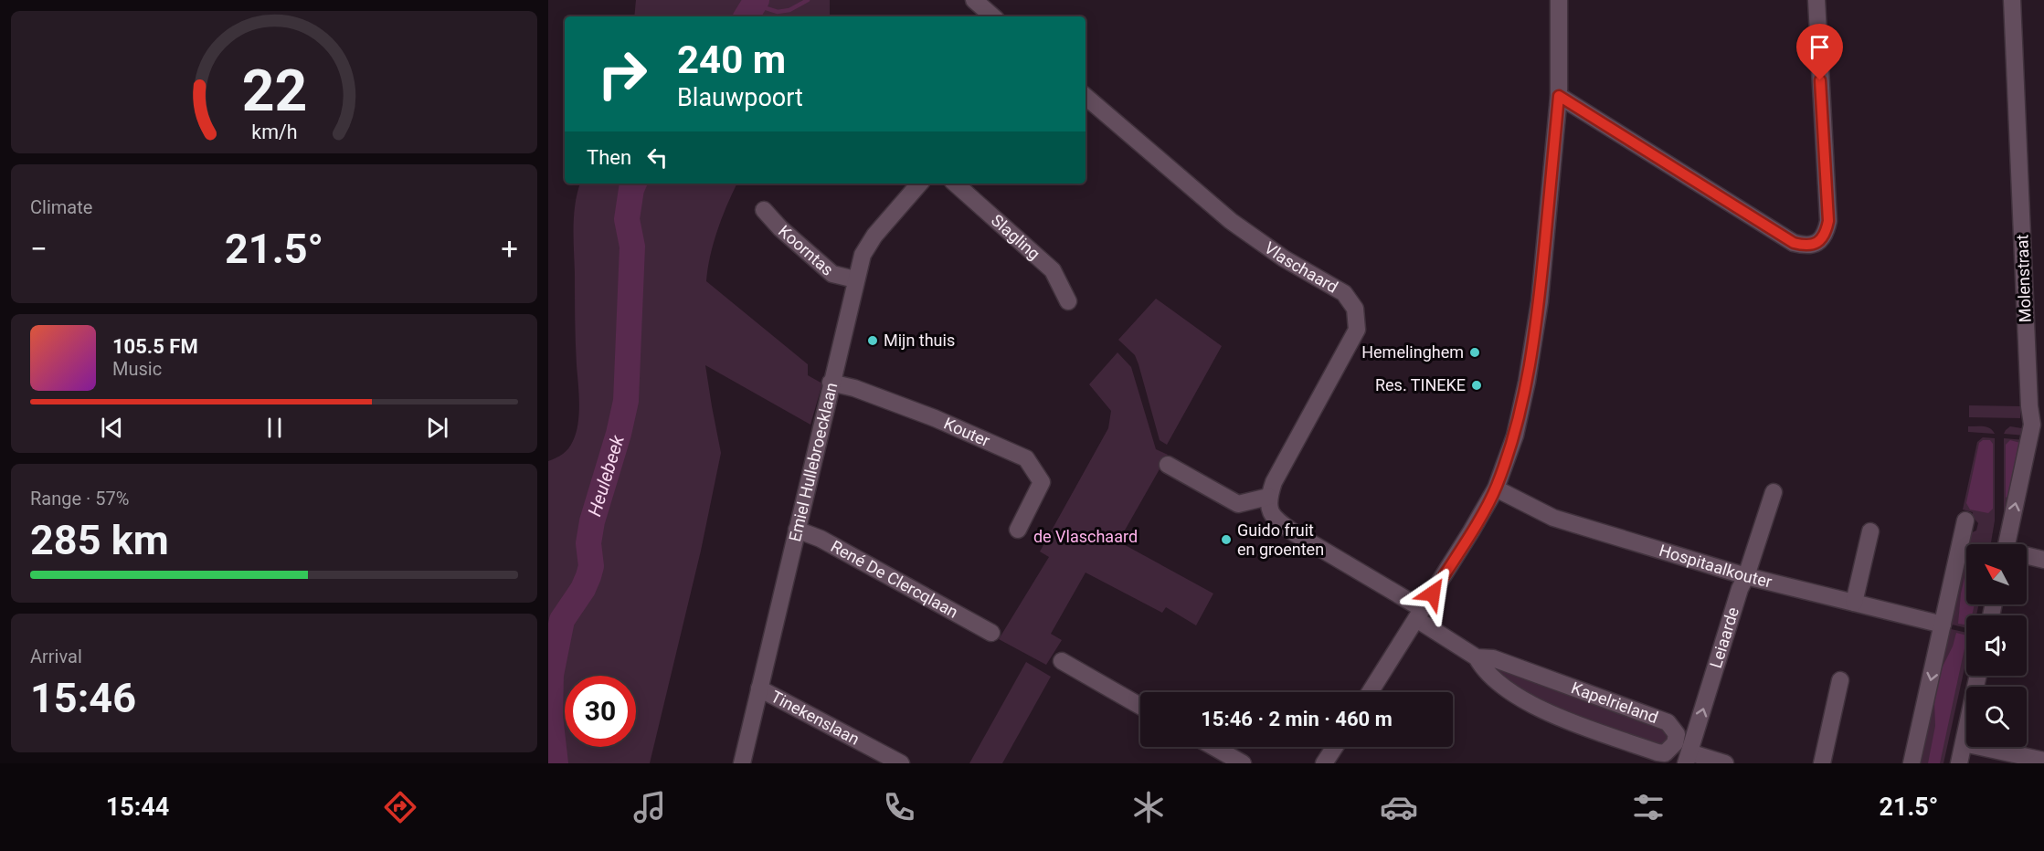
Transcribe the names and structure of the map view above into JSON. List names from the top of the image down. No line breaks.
{"streets":{"street":["Slagling","Koorntas","Vlaschaard","Molenstraat","Kouter","Emiel Hullebroecklaan","Hospitaalkouter","René De Clercqlaan","Leiaarde","Kapelrieland","Tinekenslaan"]},"crossings":[["Koorntas","Emiel Hullebroecklaan"],["Kouter","Emiel Hullebroecklaan"],["Emiel Hullebroecklaan","René De Clercqlaan"],["Emiel Hullebroecklaan","Tinekenslaan"],["Hospitaalkouter","Leiaarde"]],"water":["Heulebeek"],"parks":["de Vlaschaard"],"places":["Mijn thuis","Hemelinghem","Res. TINEKE","Guido fruit en groenten"],"north":"top left","page":{"turn":["240 m","Blauwpoort"],"then":"Then","tile":["Climate",["Range · 57%","285 km"],["Arrival","15:46"]],"heat":["−","21.5°","+"],"song":["105.5 FM","Music"],"limit":"30","trip":"15:46 · 2 min · 460 m","tabs":["15:44","21.5°"],"gauge":["22","km/h"]}}
